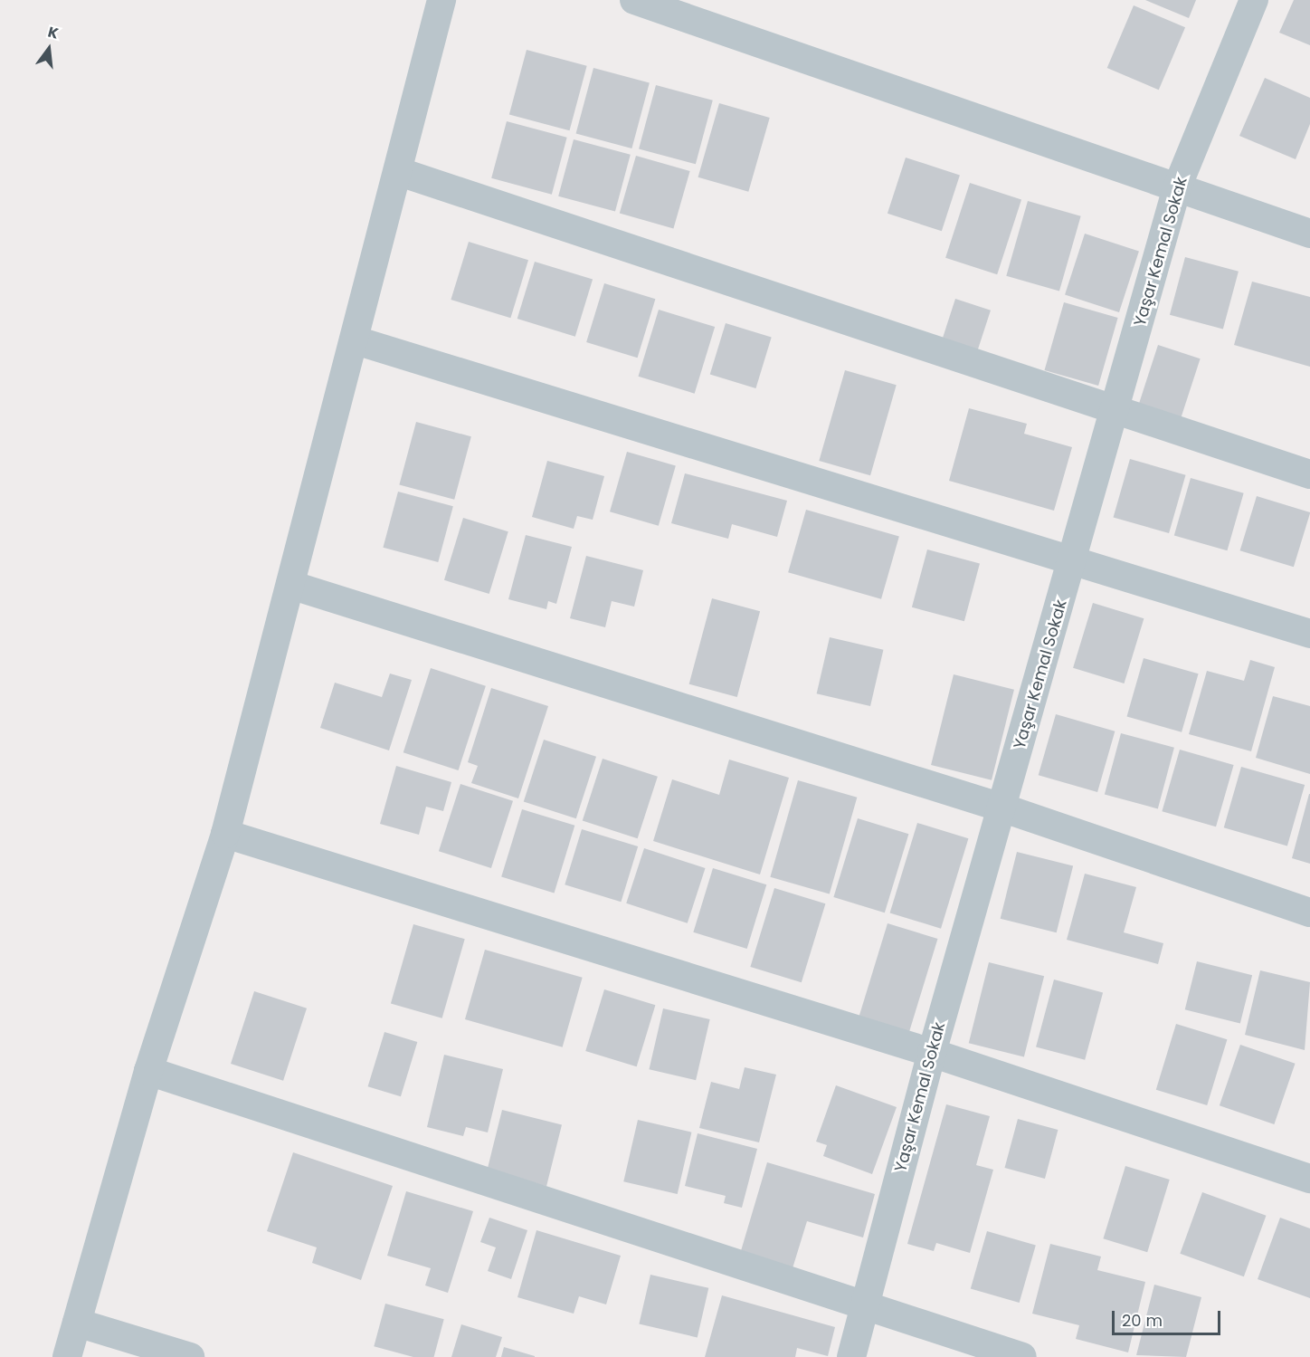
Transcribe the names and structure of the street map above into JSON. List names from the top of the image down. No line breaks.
{"streets":{"street":["Yaşar Kemal Sokak"]},"scale_bar":"20 m","north":"top"}
